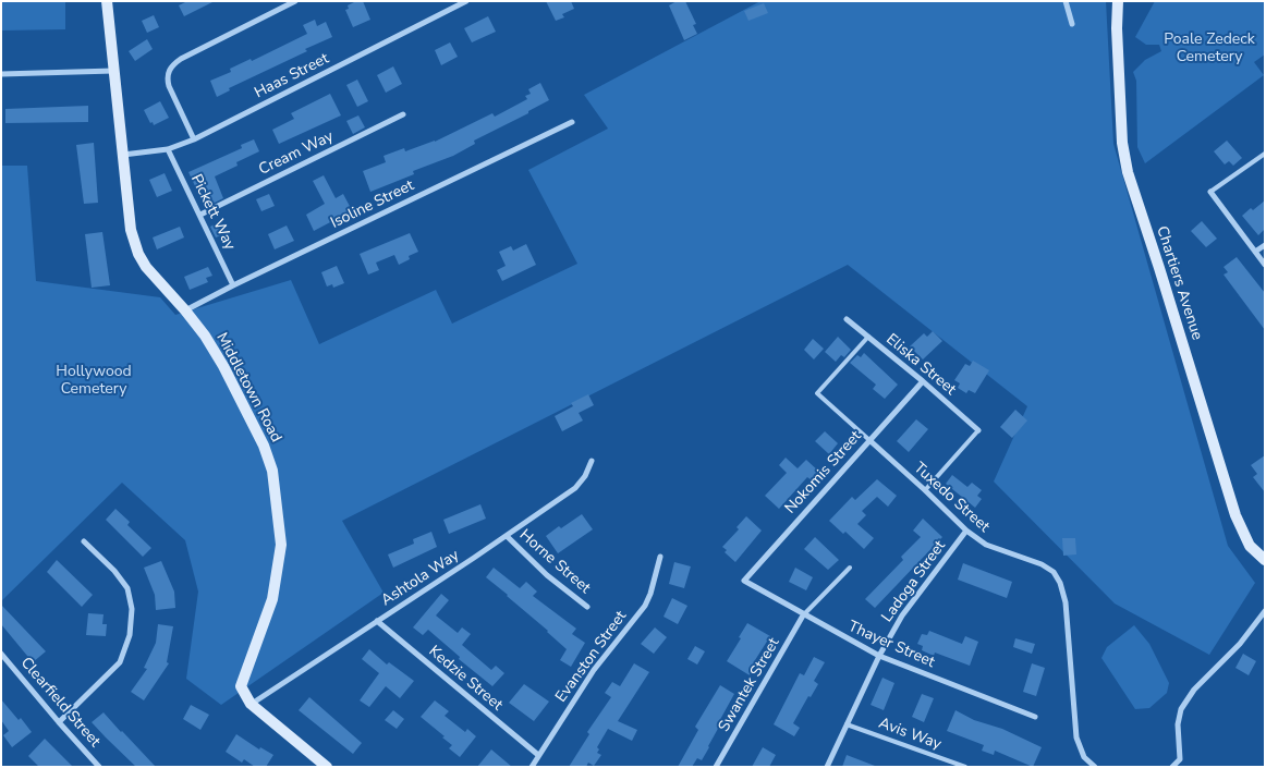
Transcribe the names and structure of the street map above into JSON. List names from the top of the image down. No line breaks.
{"streets":{"street":["Haas Street","Cream Way","Isoline Street","Pickett Way","Chartiers Avenue","Eliska Street","Middletown Road","Nokomis Street","Tuxedo Street","Horne Street","Ashtola Way","Ladoga Street","Thayer Street","Evanston Street","Kedzie Street","Swantek Street","Clearfield Street"],"lane":["Avis Way"]},"crossings":[["Haas Street","Pickett Way"],["Haas Street","Middletown Road"],["Cream Way","Pickett Way"],["Isoline Street","Pickett Way"],["Isoline Street","Middletown Road"],["Eliska Street","Nokomis Street"],["Eliska Street","Tuxedo Street"],["Middletown Road","Ashtola Way"],["Nokomis Street","Tuxedo Street"],["Nokomis Street","Thayer Street"],["Tuxedo Street","Ladoga Street"],["Horne Street","Ashtola Way"],["Ashtola Way","Kedzie Street"],["Ladoga Street","Thayer Street"],["Ladoga Street","Avis Way"],["Thayer Street","Swantek Street"],["Evanston Street","Kedzie Street"]],"parks":["Poale Zedeck Cemetery","Hollywood Cemetery"]}
